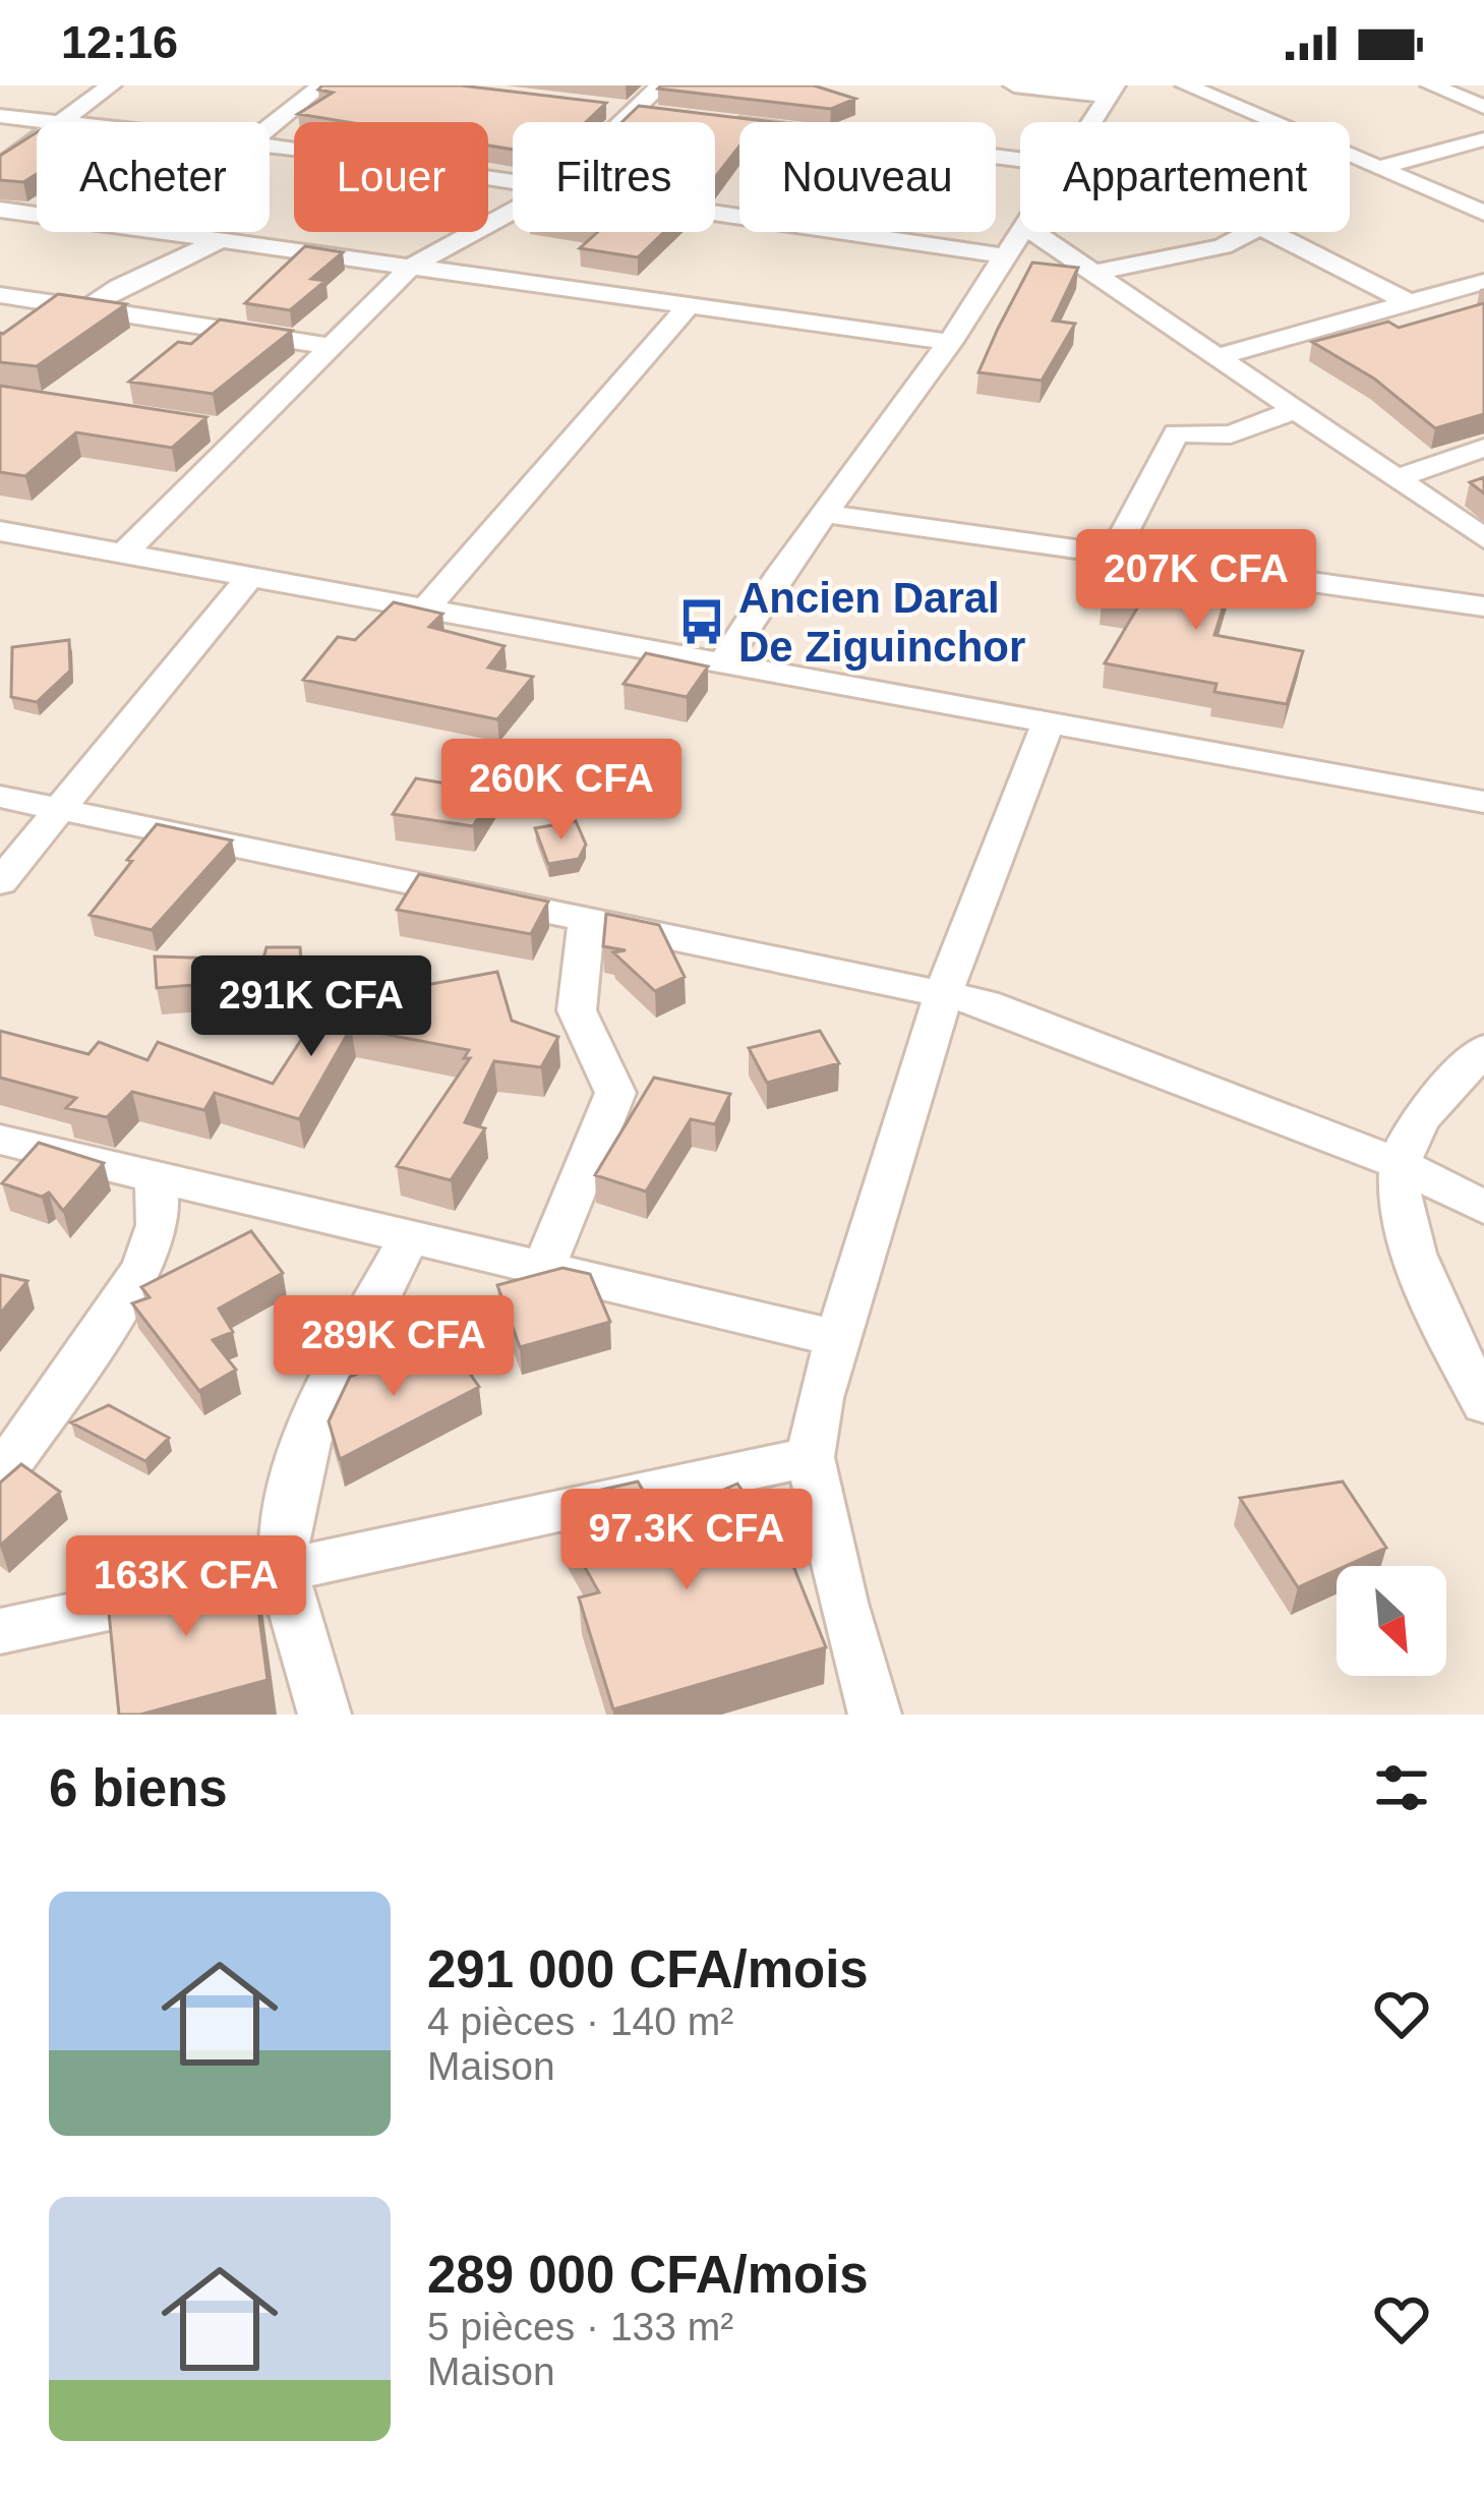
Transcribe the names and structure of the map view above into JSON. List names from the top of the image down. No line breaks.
{"places":{"bus stop":["Ancien Daral De Ziguinchor"]},"north":"bottom right","page":{"status":"12:16","chip":["Acheter","Louer","Filtres","Nouveau","Appartement"],"price":["207K CFA","260K CFA","291K CFA","289K CFA","97.3K CFA","163K CFA"],"heading":"6 biens","list":[{"name":"291 000 CFA/mois","note":"4 pièces · 140 m² · Maison"},{"name":"289 000 CFA/mois","note":"5 pièces · 133 m² · Maison"}]}}
